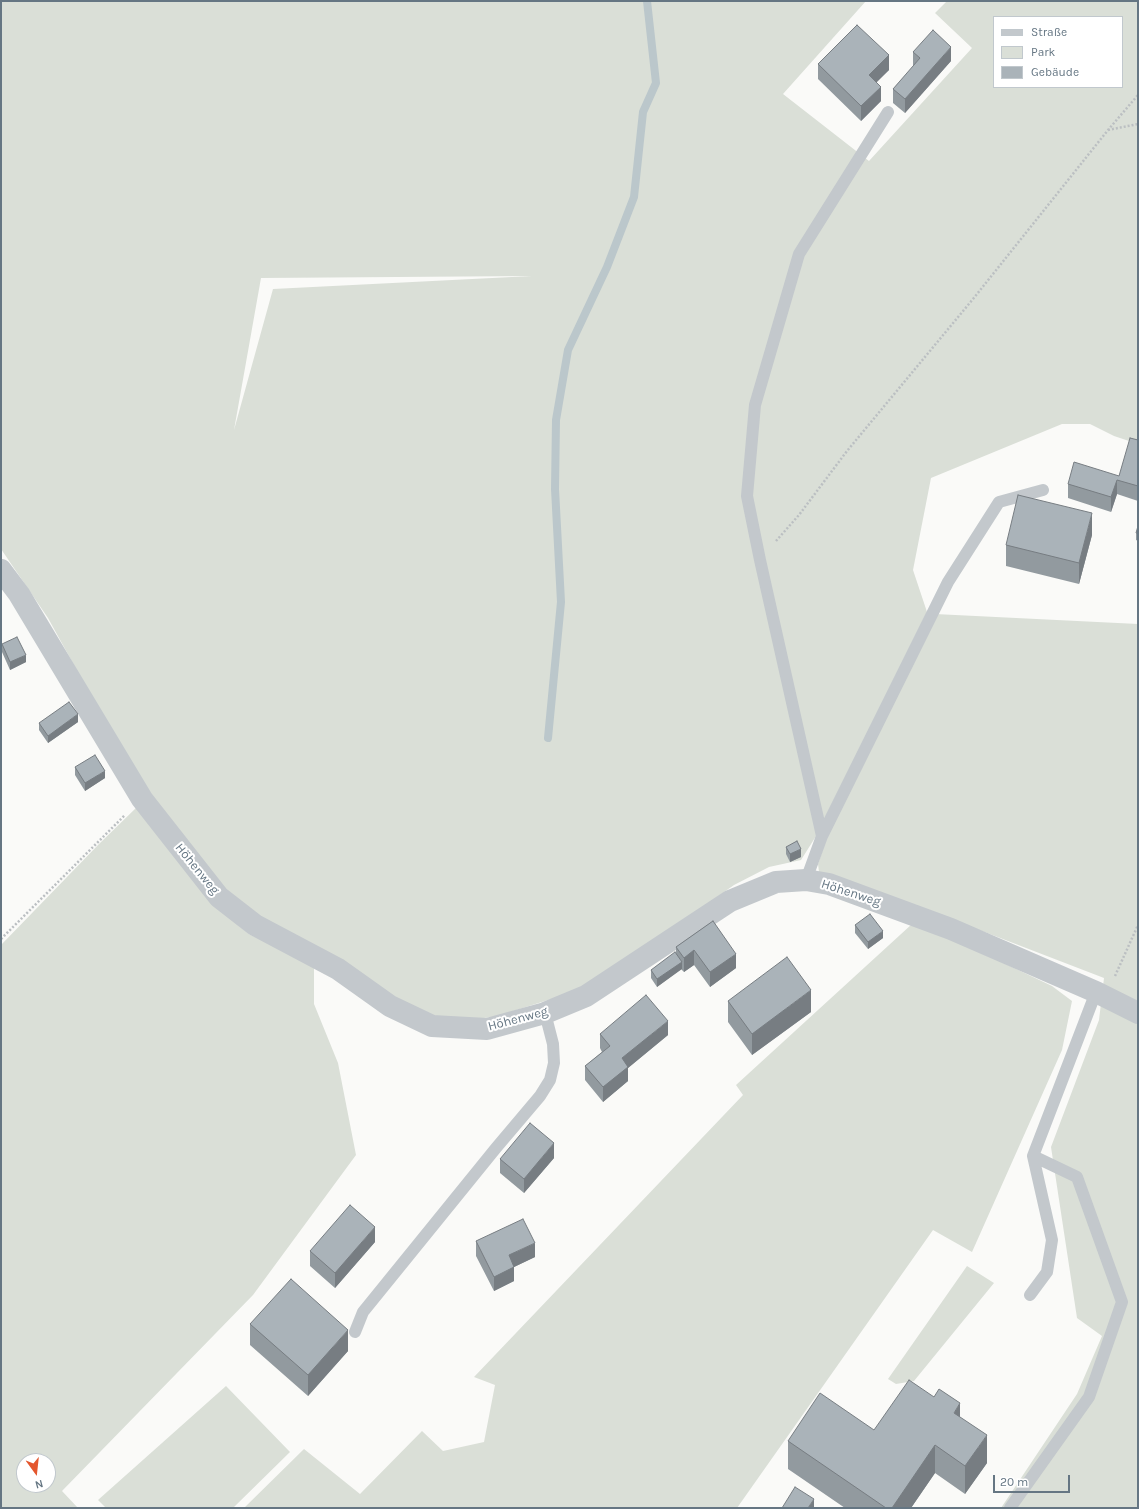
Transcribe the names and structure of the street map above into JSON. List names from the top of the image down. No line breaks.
{"streets":{"street":["Höhenweg"]},"legend":["Straße","Park","Gebäude"],"scale_bar":"20 m","north":"bottom"}
